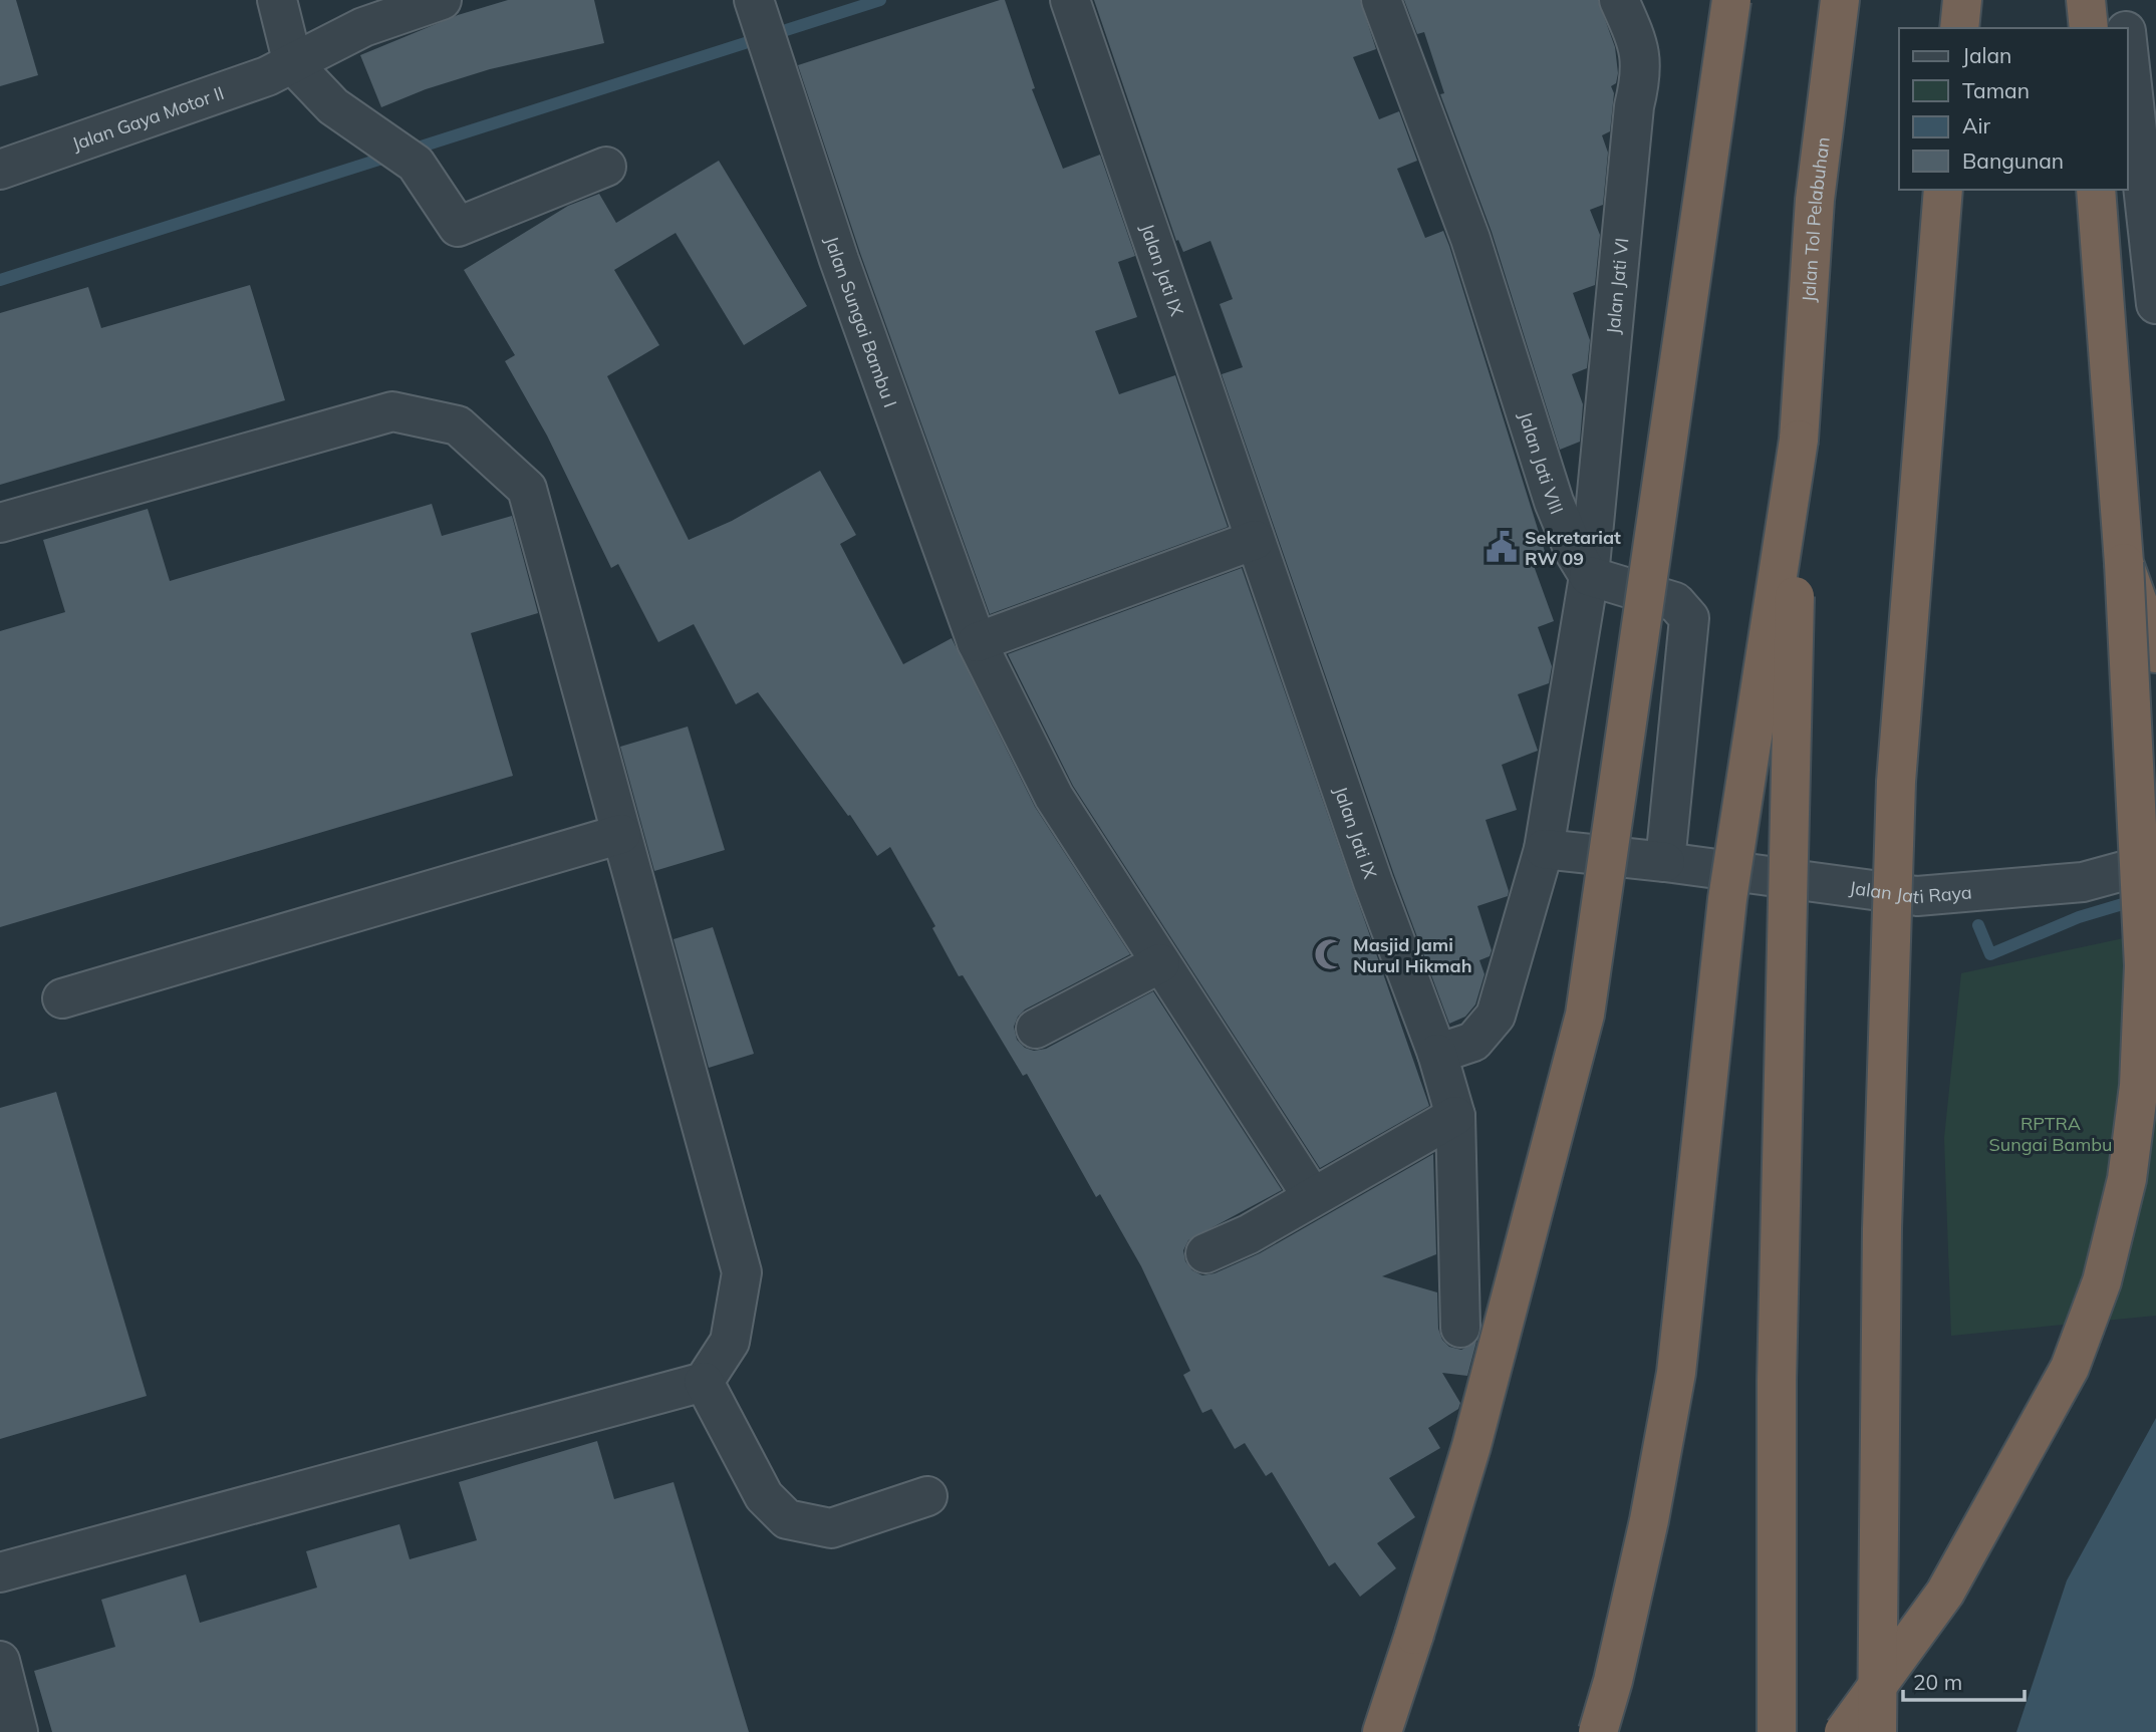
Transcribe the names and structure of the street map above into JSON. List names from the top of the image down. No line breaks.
{"streets":{"highway":["Jalan Tol Pelabuhan"],"street":["Jalan Gaya Motor II","Jalan Jati IX","Jalan Jati VI","Jalan Sungai Bambu I","Jalan Jati VIII","Jalan Jati Raya"]},"crossings":[["Jalan Jati VI","Jalan Jati VIII"]],"parks":["RPTRA Sungai Bambu"],"places":{"public building":["Sekretariat RW 09"],"mosque":["Masjid Jami Nurul Hikmah"]},"legend":["Jalan","Taman","Air","Bangunan"],"scale_bar":"20 m"}
